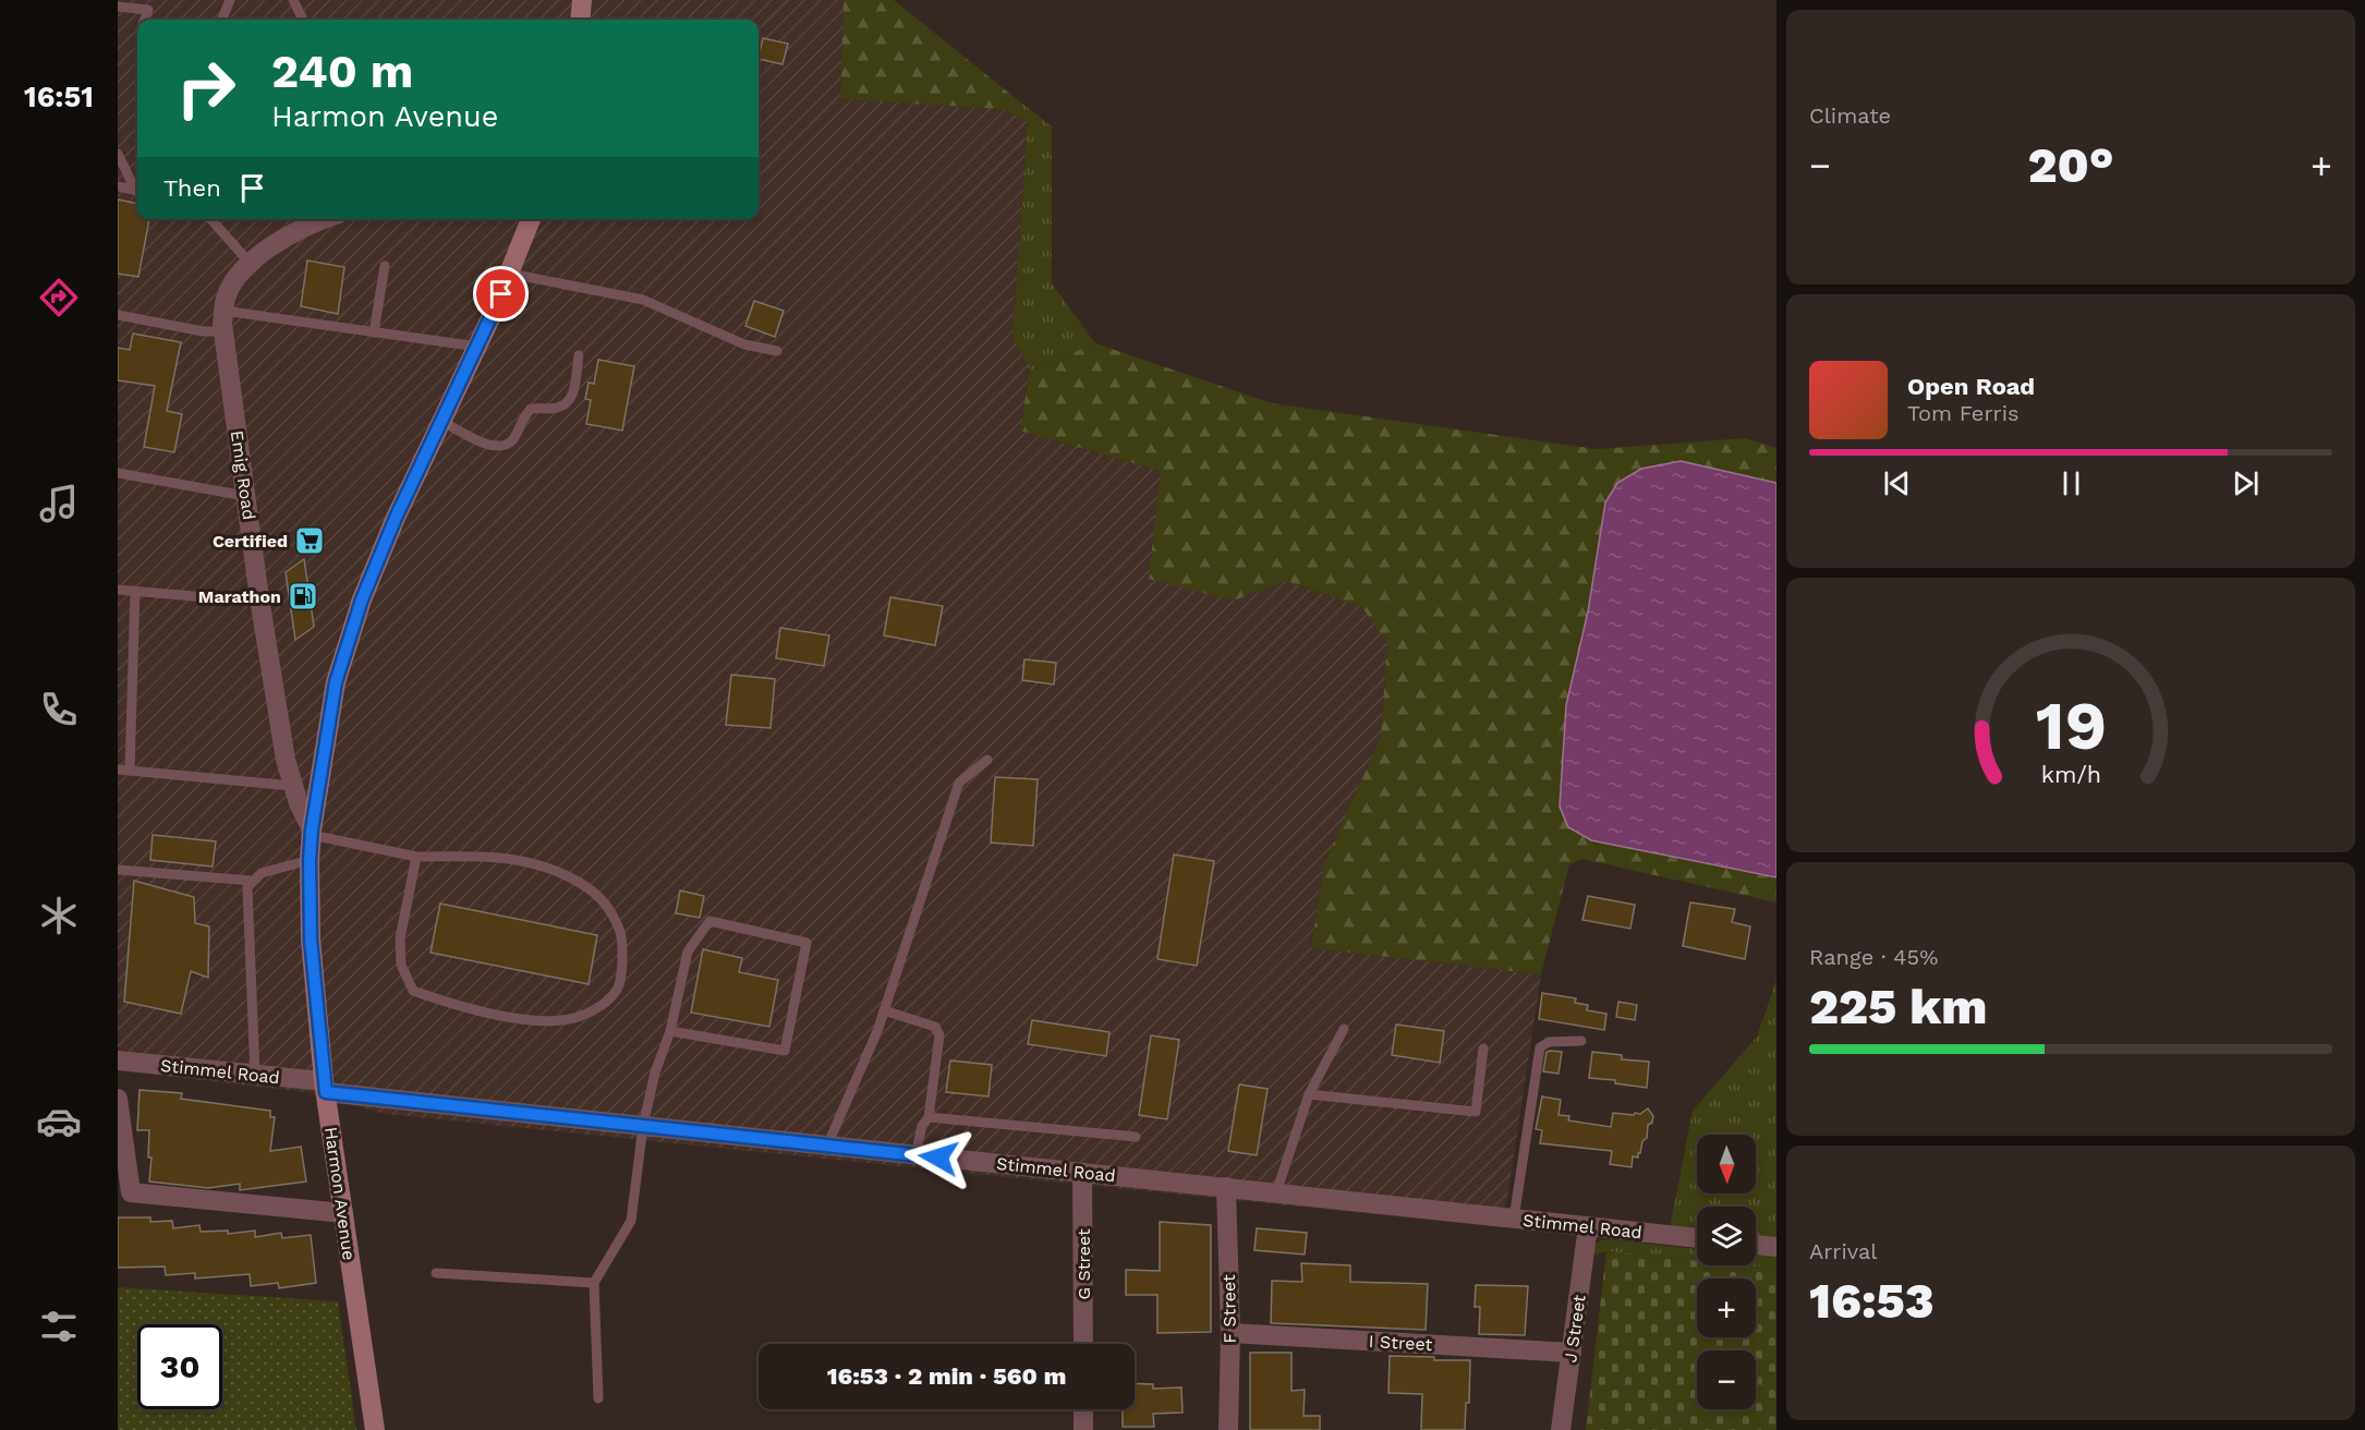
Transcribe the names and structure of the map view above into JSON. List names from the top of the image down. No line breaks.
{"streets":{"main road":["Harmon Avenue"],"street":["Emig Road","Stimmel Road","G Street","F Street","J Street","I Street"]},"crossings":[["Emig Road","Harmon Avenue"],["Stimmel Road","Harmon Avenue"],["Stimmel Road","G Street"],["Stimmel Road","F Street"],["Stimmel Road","J Street"],["F Street","I Street"],["J Street","I Street"]],"places":{"supermarket":["Certified"],"fuel station":["Marathon"]},"north":"bottom","page":{"tabs":"16:51","tile":["Climate",["Range · 45%","225 km"],["Arrival","16:53"]],"turn":["240 m","Harmon Avenue"],"heat":["−","20°","+"],"then":"Then","song":["Open Road","Tom Ferris"],"map_buttons":["+","−"],"limit":"30","trip":"16:53 · 2 min · 560 m","gauge":["19","km/h"]}}
